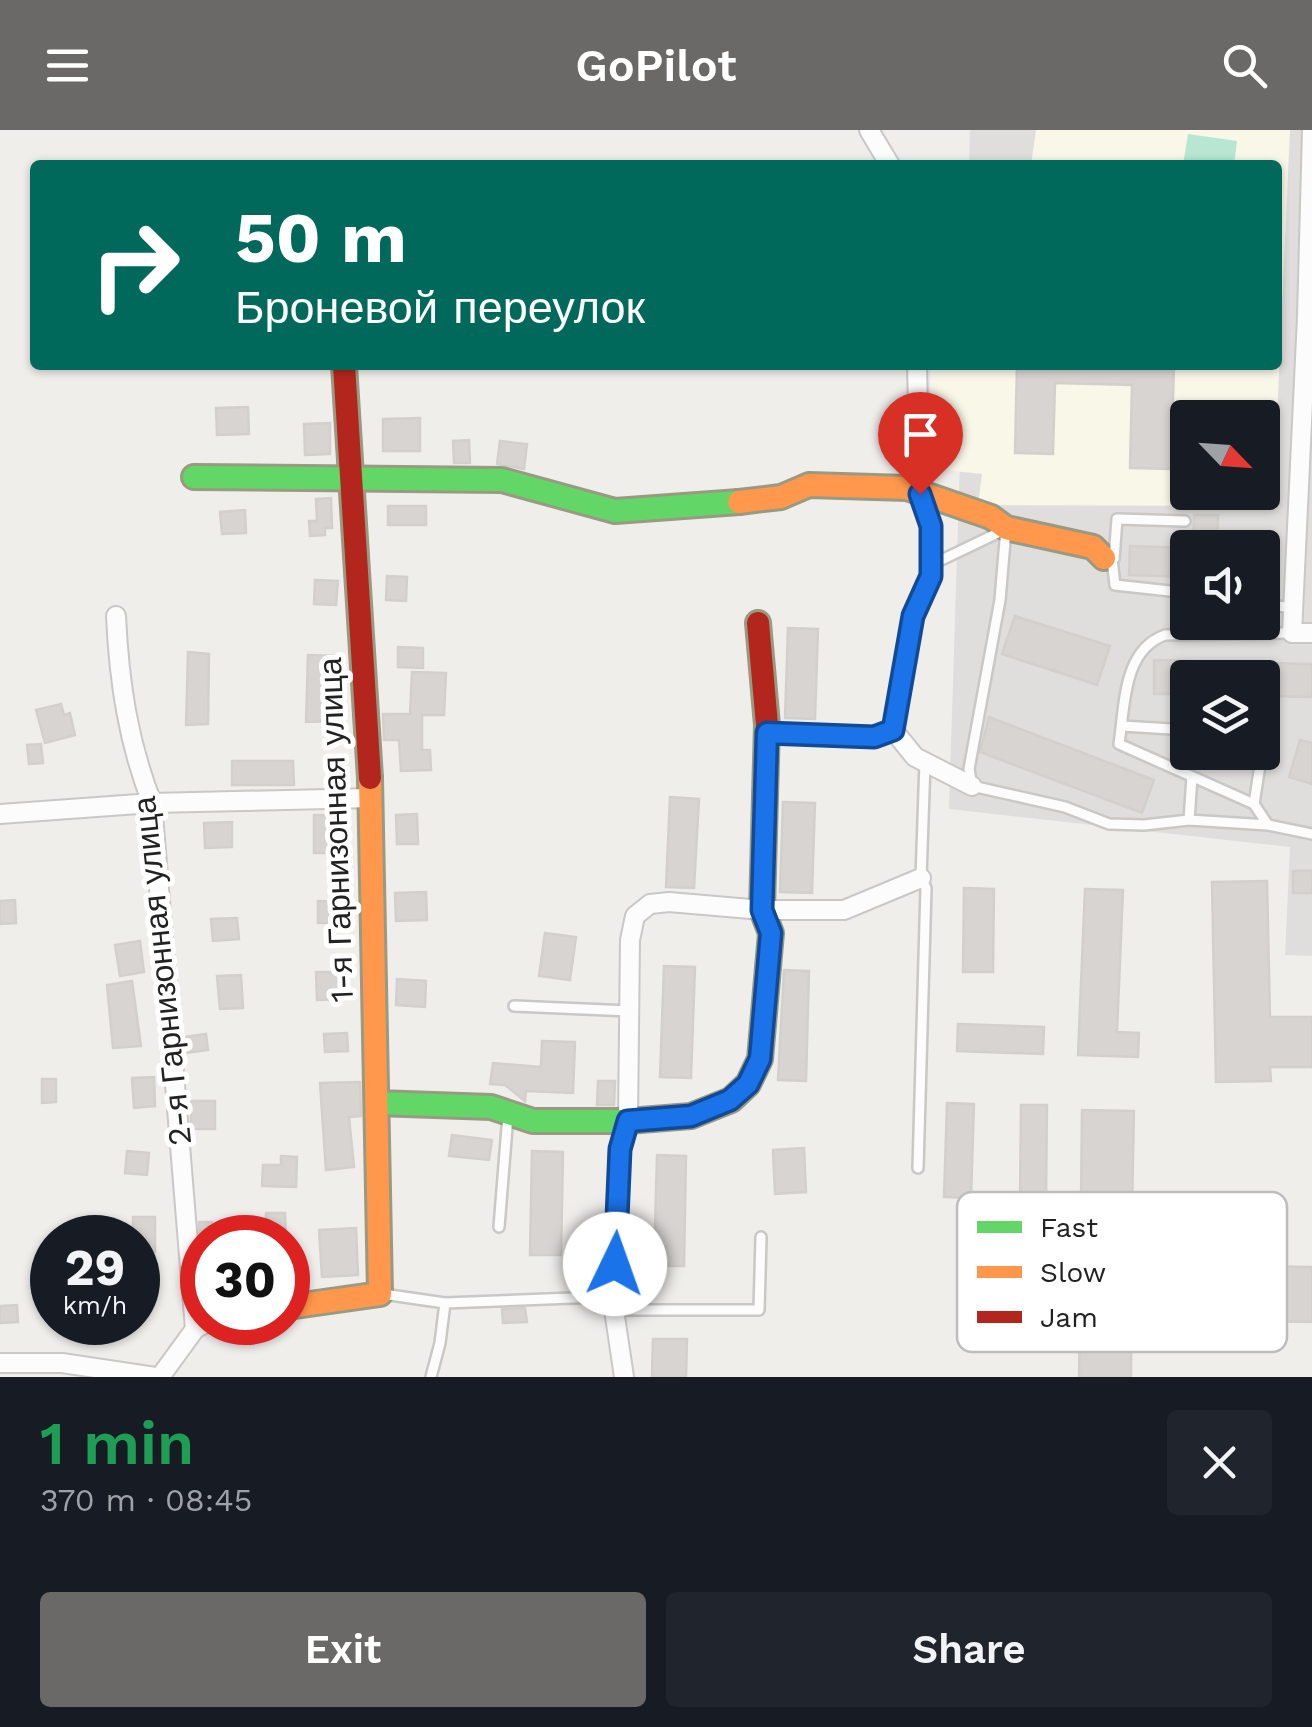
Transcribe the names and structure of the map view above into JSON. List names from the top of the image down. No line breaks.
{"streets":{"street":["1-я Гарнизонная улица","2-я Гарнизонная улица"]},"legend":["Fast","Slow","Jam"],"north":"bottom right","page":{"header":"GoPilot","turn":["50 m","Броневой переулок"],"speed":"29 km/h","limit":"30","heading":["1 min","370 m · 08:45"],"buttons":["Exit","Share"]}}
